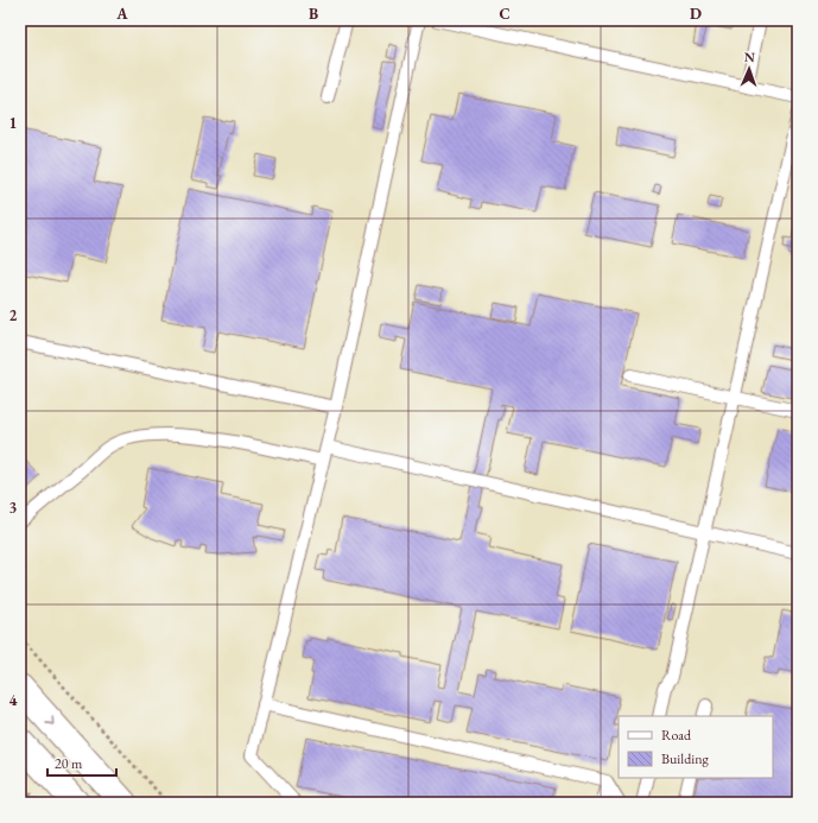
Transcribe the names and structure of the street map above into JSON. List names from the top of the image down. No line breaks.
{"legend":["Road","Building"],"scale_bar":"20 m","north":"top","grid":{"columns":["A","B","C","D"],"rows":["1","2","3","4"]}}
